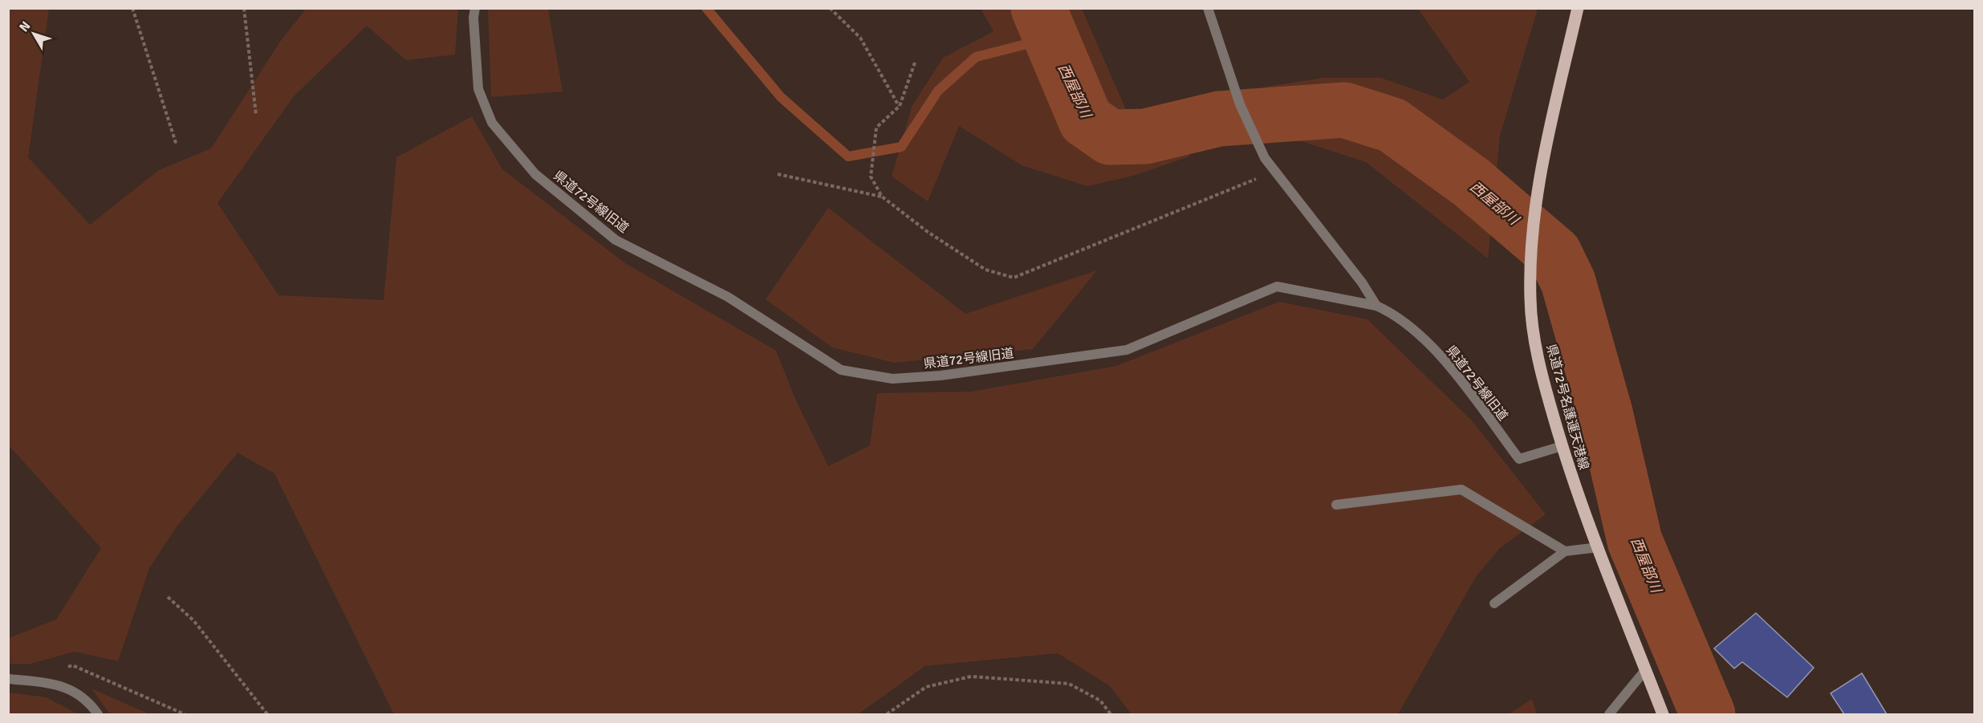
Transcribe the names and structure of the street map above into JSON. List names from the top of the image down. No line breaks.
{"streets":{"main road":["県道72号名護運天港線"],"street":["県道72号線旧道"]},"crossings":[["県道72号線旧道","県道72号名護運天港線"]],"water":["西屋部川"],"north":"top left"}
